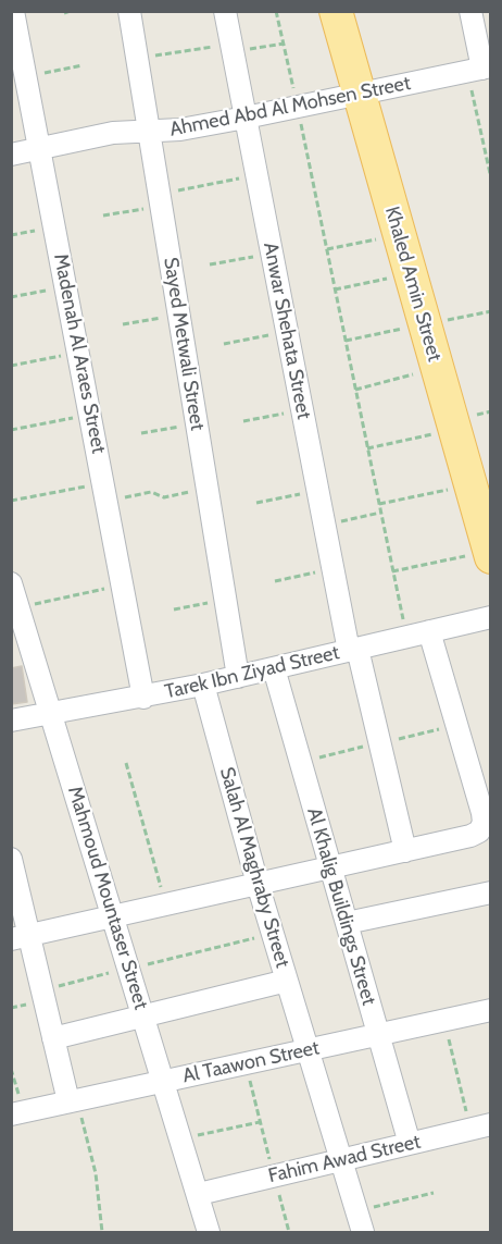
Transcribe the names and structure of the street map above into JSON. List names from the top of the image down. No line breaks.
{"streets":{"main road":["Khaled Amin Street"],"street":["Ahmed Abd Al Mohsen Street","Anwar Shehata Street","Sayed Metwali Street","Madenah Al Araes Street","Tarek Ibn Ziyad Street","Salah Al Maghraby Street","Mahmoud Mountaser Street","Al Khalig Buildings Street","Al Taawon Street","Fahim Awad Street"]},"crossings":[["Ahmed Abd Al Mohsen Street","Khaled Amin Street"],["Ahmed Abd Al Mohsen Street","Anwar Shehata Street"],["Ahmed Abd Al Mohsen Street","Sayed Metwali Street"],["Ahmed Abd Al Mohsen Street","Madenah Al Araes Street"],["Anwar Shehata Street","Tarek Ibn Ziyad Street"],["Sayed Metwali Street","Tarek Ibn Ziyad Street"],["Madenah Al Araes Street","Tarek Ibn Ziyad Street"],["Tarek Ibn Ziyad Street","Salah Al Maghraby Street"],["Tarek Ibn Ziyad Street","Mahmoud Mountaser Street"],["Tarek Ibn Ziyad Street","Al Khalig Buildings Street"],["Salah Al Maghraby Street","Al Taawon Street"],["Salah Al Maghraby Street","Fahim Awad Street"],["Mahmoud Mountaser Street","Al Taawon Street"],["Mahmoud Mountaser Street","Fahim Awad Street"],["Al Khalig Buildings Street","Al Taawon Street"],["Al Khalig Buildings Street","Fahim Awad Street"]]}
